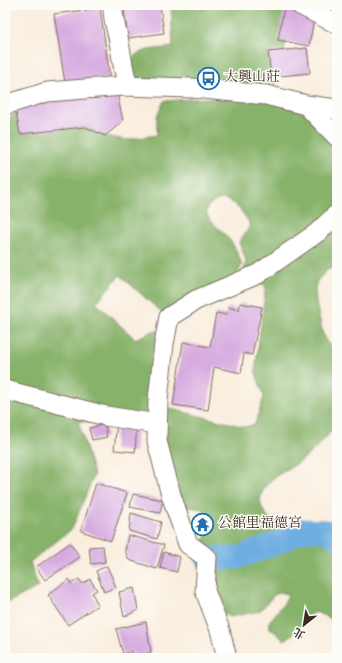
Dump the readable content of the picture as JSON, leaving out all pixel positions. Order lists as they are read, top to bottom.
{
  "places": {
    "bus stop": ["大興山莊"],
    "temple": ["公館里福德宮"]
  },
  "north": "bottom left"
}
